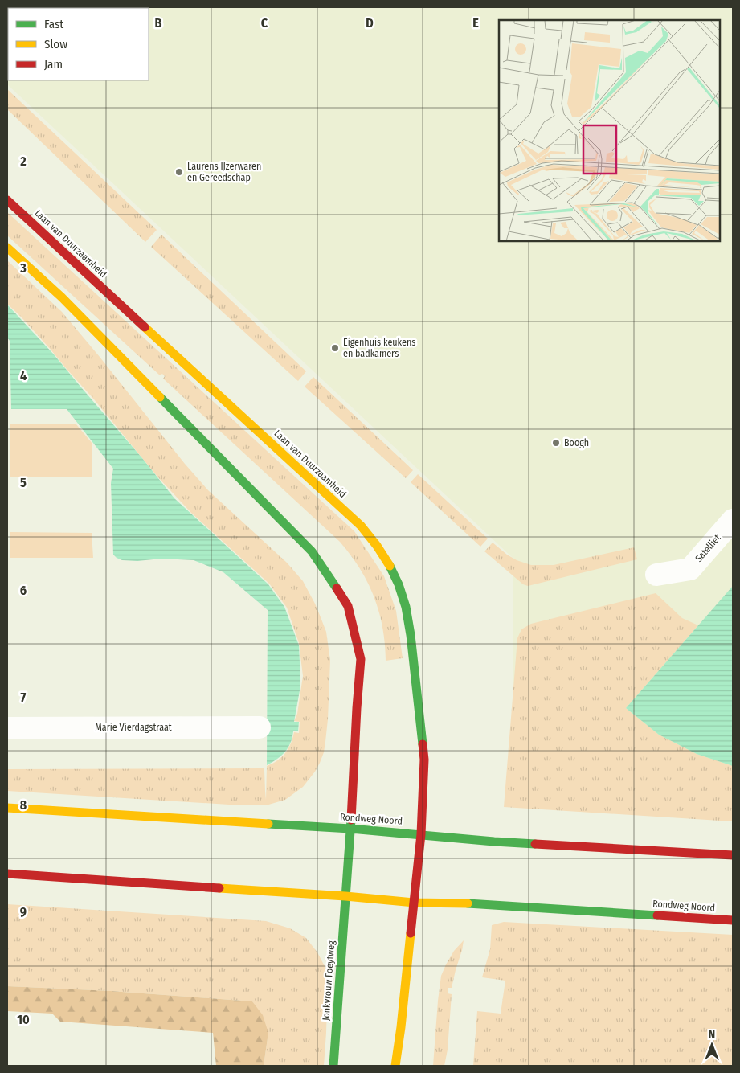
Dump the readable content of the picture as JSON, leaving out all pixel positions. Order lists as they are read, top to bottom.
{
  "streets": {
    "street": [
      "Laan van Duurzaamheid",
      "Satelliet",
      "Marie Vierdagstraat",
      "Rondweg Noord",
      "Jonkvrouw Foeytweg"
    ]
  },
  "crossings": [
    ["Laan van Duurzaamheid", "Rondweg Noord"],
    ["Rondweg Noord", "Jonkvrouw Foeytweg"]
  ],
  "places": ["Laurens IJzerwaren en Gereedschap", "Eigenhuis keukens en badkamers", "Boogh"],
  "legend": ["Fast", "Slow", "Jam"],
  "north": "top",
  "grid": {
    "columns": [
      "B",
      "C",
      "D",
      "E"
    ],
    "rows": [
      "2",
      "3",
      "4",
      "5",
      "6",
      "7",
      "8",
      "9",
      "10"
    ]
  }
}
